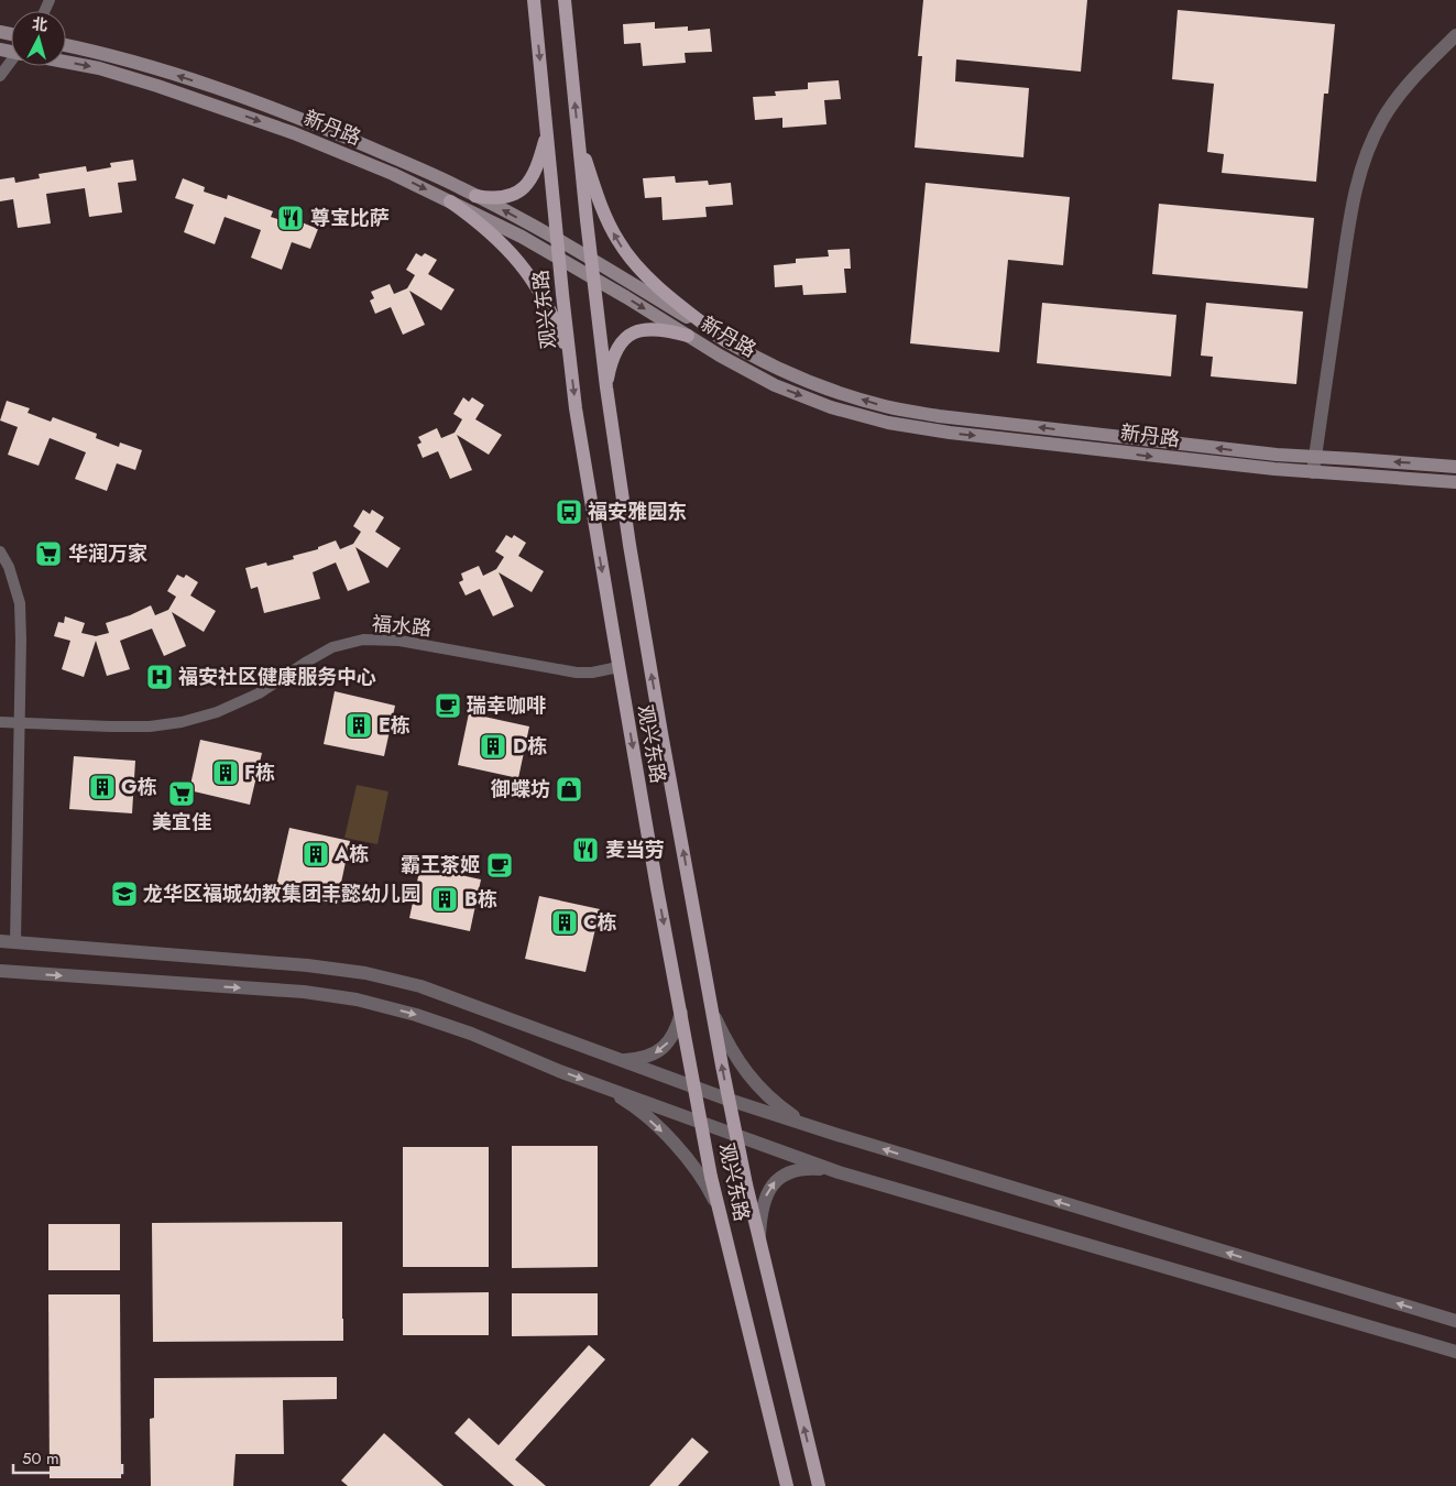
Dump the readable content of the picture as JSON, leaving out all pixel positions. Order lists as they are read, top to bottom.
{
  "streets": {
    "main road": ["新丹路", "观兴东路"],
    "street": ["福水路"]
  },
  "crossings": [
    ["新丹路", "观兴东路"],
    ["观兴东路", "福水路"]
  ],
  "places": {
    "restaurant": ["尊宝比萨", "麦当劳"],
    "bus stop": ["福安雅园东"],
    "supermarket": ["华润万家", "美宜佳"],
    "hospital": ["福安社区健康服务中心"],
    "cafe": ["瑞幸咖啡", "霸王茶姬"],
    "building": [
      "E栋",
      "D栋",
      "F栋",
      "G栋",
      "A栋",
      "B栋",
      "C栋"
    ],
    "shop": ["御蝶坊"],
    "school or university": ["龙华区福城幼教集团丰懿幼儿园"]
  },
  "scale_bar": "50 m",
  "north": "top"
}
